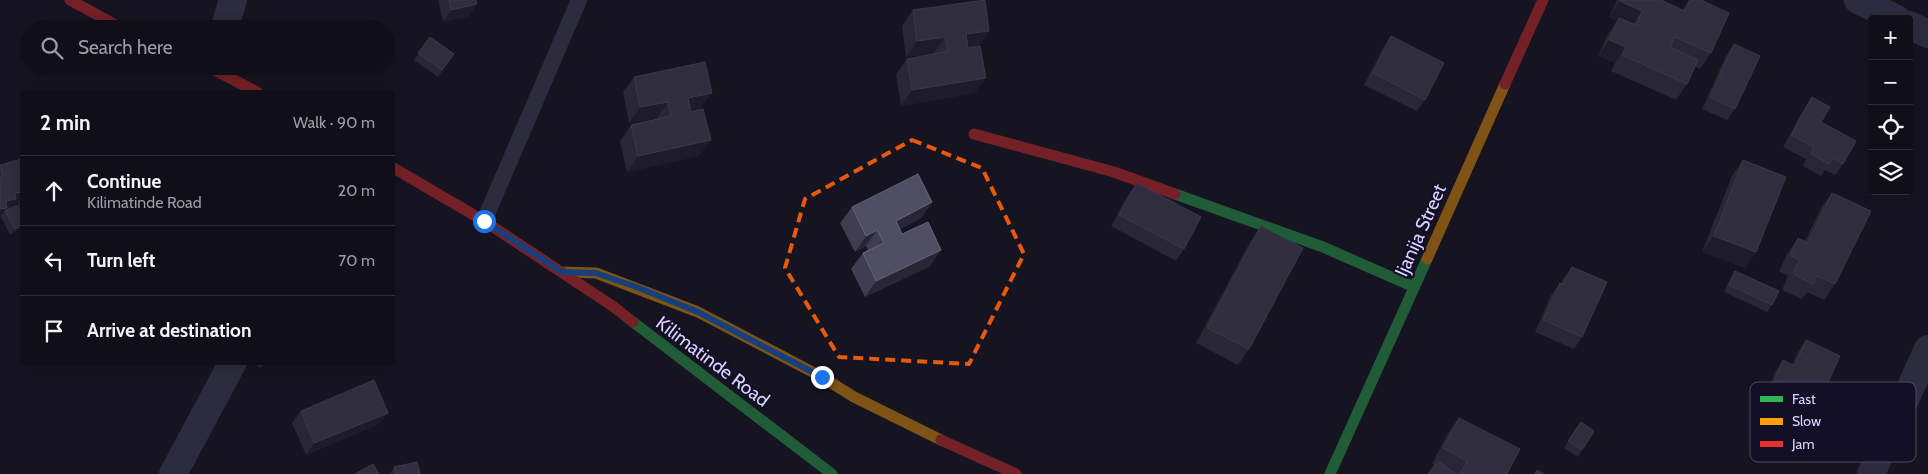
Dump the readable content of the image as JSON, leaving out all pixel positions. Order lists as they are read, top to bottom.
{
  "streets": {
    "street": ["Ijanija Street", "Kilimatinde Road"]
  },
  "legend": ["Fast", "Slow", "Jam"],
  "page": {
    "map_buttons": ["+", "−"],
    "search": "Search here",
    "heading": ["2 min", "Walk · 90 m"],
    "list": [
      ["Continue", "Kilimatinde Road", "20 m"],
      ["Turn left", "70 m"],
      "Arrive at destination"
    ]
  }
}
